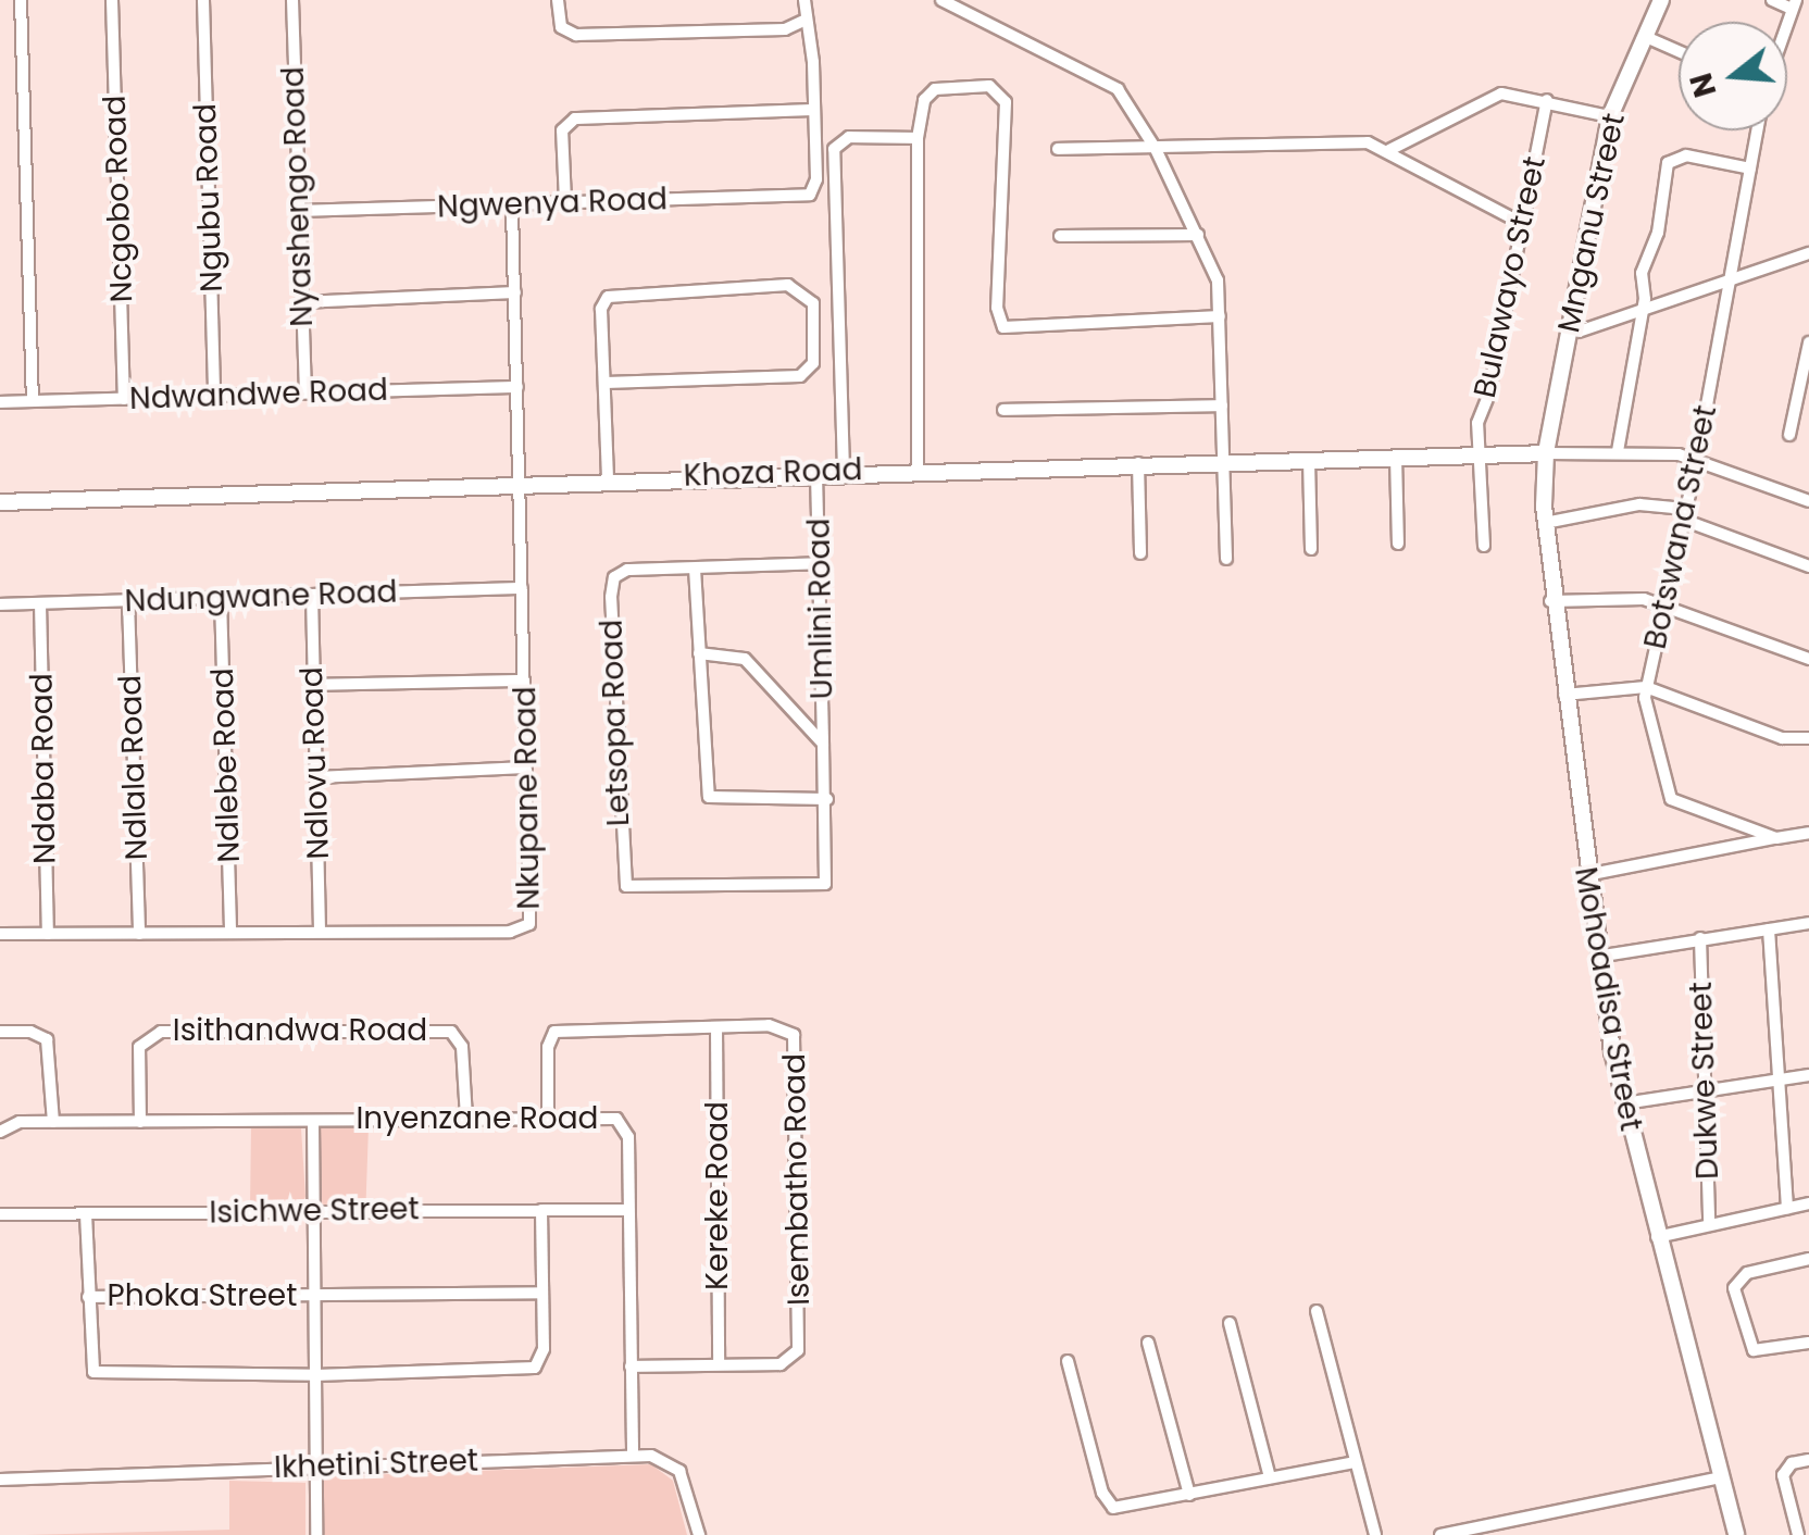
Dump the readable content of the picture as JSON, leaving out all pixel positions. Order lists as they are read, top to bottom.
{
  "streets": {
    "street": [
      "Nyashengo Road",
      "Ngubu Road",
      "Ncgobo Road",
      "Ngwenya Road",
      "Mnganu Street",
      "Bulawayo Street",
      "Ndwandwe Road",
      "Khoza Road",
      "Botswana Street",
      "Ndungwane Road",
      "Umlini Road",
      "Letsopa Road",
      "Ndlovu Road",
      "Ndlebe Road",
      "Ndlala Road",
      "Ndaba Road",
      "Nkupane Road",
      "Mohoadisa Street",
      "Isithandwa Road",
      "Dukwe Street",
      "Inyenzane Road",
      "Isembatho Road",
      "Kereke Road",
      "Isichwe Street",
      "Phoka Street",
      "Ikhetini Street"
    ]
  },
  "crossings": [
    ["Nyashengo Road", "Ngwenya Road"],
    ["Nyashengo Road", "Ndwandwe Road"],
    ["Ngubu Road", "Ndwandwe Road"],
    ["Ncgobo Road", "Ndwandwe Road"],
    ["Ngwenya Road", "Nkupane Road"],
    ["Mnganu Street", "Khoza Road"],
    ["Mnganu Street", "Mohoadisa Street"],
    ["Bulawayo Street", "Khoza Road"],
    ["Ndwandwe Road", "Nkupane Road"],
    ["Khoza Road", "Umlini Road"],
    ["Khoza Road", "Nkupane Road"],
    ["Khoza Road", "Mohoadisa Street"],
    ["Ndungwane Road", "Ndlovu Road"],
    ["Ndungwane Road", "Ndlebe Road"],
    ["Ndungwane Road", "Ndlala Road"],
    ["Ndungwane Road", "Ndaba Road"],
    ["Ndungwane Road", "Nkupane Road"],
    ["Umlini Road", "Letsopa Road"],
    ["Ndlovu Road", "Nkupane Road"],
    ["Ndlebe Road", "Nkupane Road"],
    ["Ndlala Road", "Nkupane Road"],
    ["Ndaba Road", "Nkupane Road"],
    ["Isithandwa Road", "Inyenzane Road"],
    ["Inyenzane Road", "Isembatho Road"],
    ["Inyenzane Road", "Isichwe Street"],
    ["Inyenzane Road", "Ikhetini Street"],
    ["Isembatho Road", "Kereke Road"]
  ],
  "north": "left"
}
